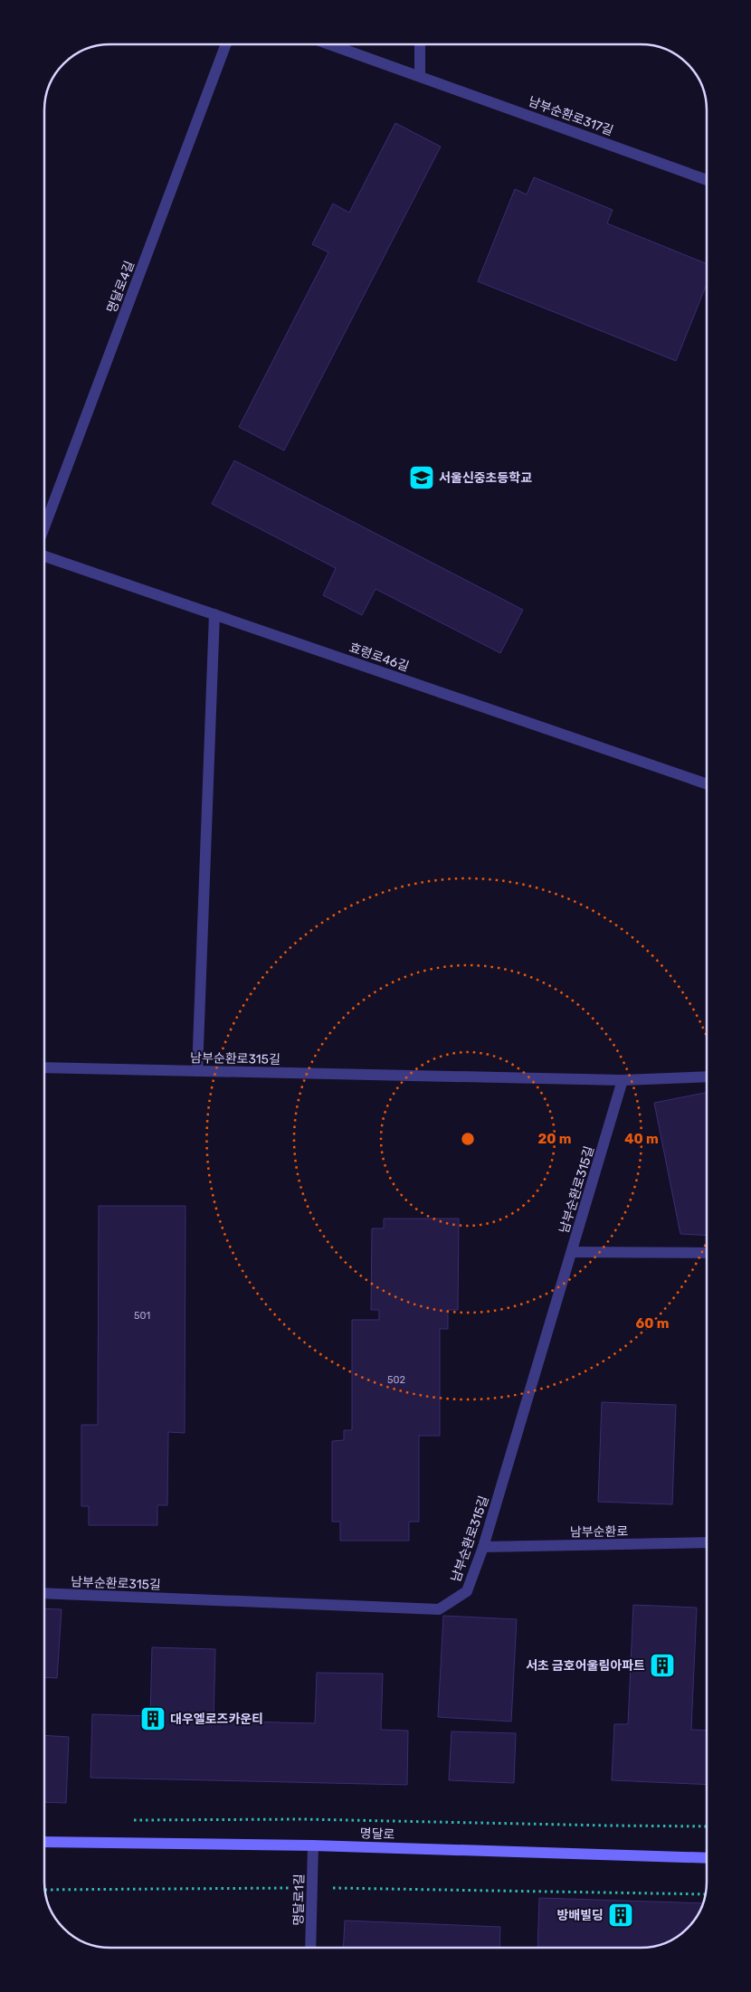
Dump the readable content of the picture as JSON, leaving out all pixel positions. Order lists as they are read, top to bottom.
{
  "streets": {
    "main road": ["명달로"],
    "street": [
      "남부순환로317길",
      "명달로4길",
      "효령로46길",
      "남부순환로315길",
      "남부순환로",
      "명달로1길"
    ]
  },
  "crossings": [
    ["남부순환로315길", "남부순환로"],
    ["명달로", "명달로1길"]
  ],
  "places": {
    "school or university": ["서울신중초등학교"],
    "building": ["서초 금호어울림아파트", "대우엘로즈카운티", "방배빌딩"]
  },
  "house_numbers": ["501", "502"],
  "rings": ["20 m", "40 m", "60 m"]
}
